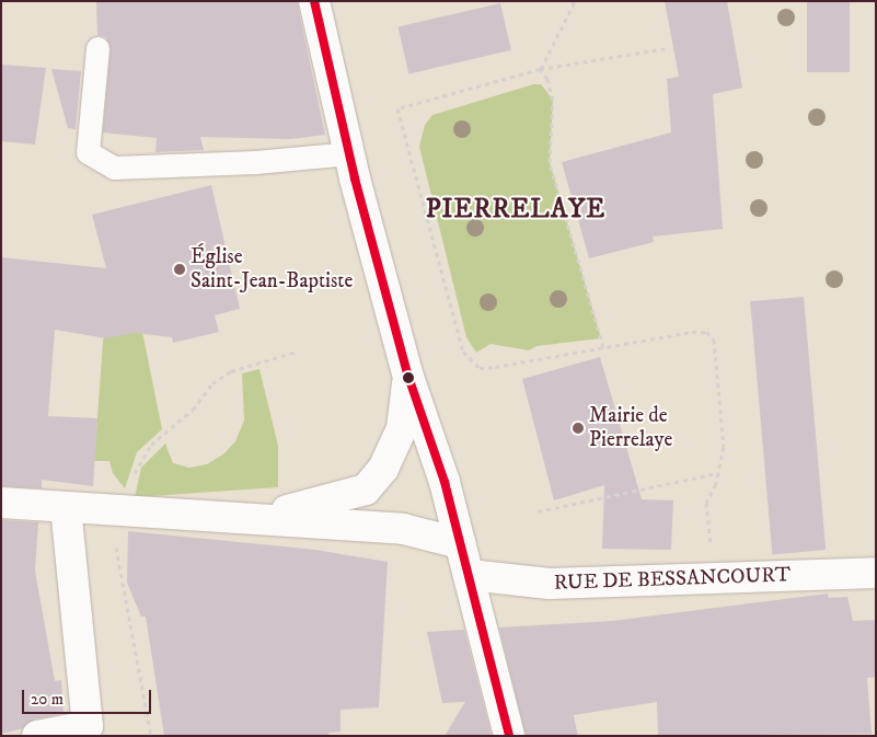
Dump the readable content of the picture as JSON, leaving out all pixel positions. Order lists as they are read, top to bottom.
{
  "streets": {
    "street": ["RUE DE BESSANCOURT"]
  },
  "districts": ["PIERRELAYE"],
  "places": ["Église Saint-Jean-Baptiste", "Mairie de Pierrelaye"],
  "scale_bar": "20 m"
}
